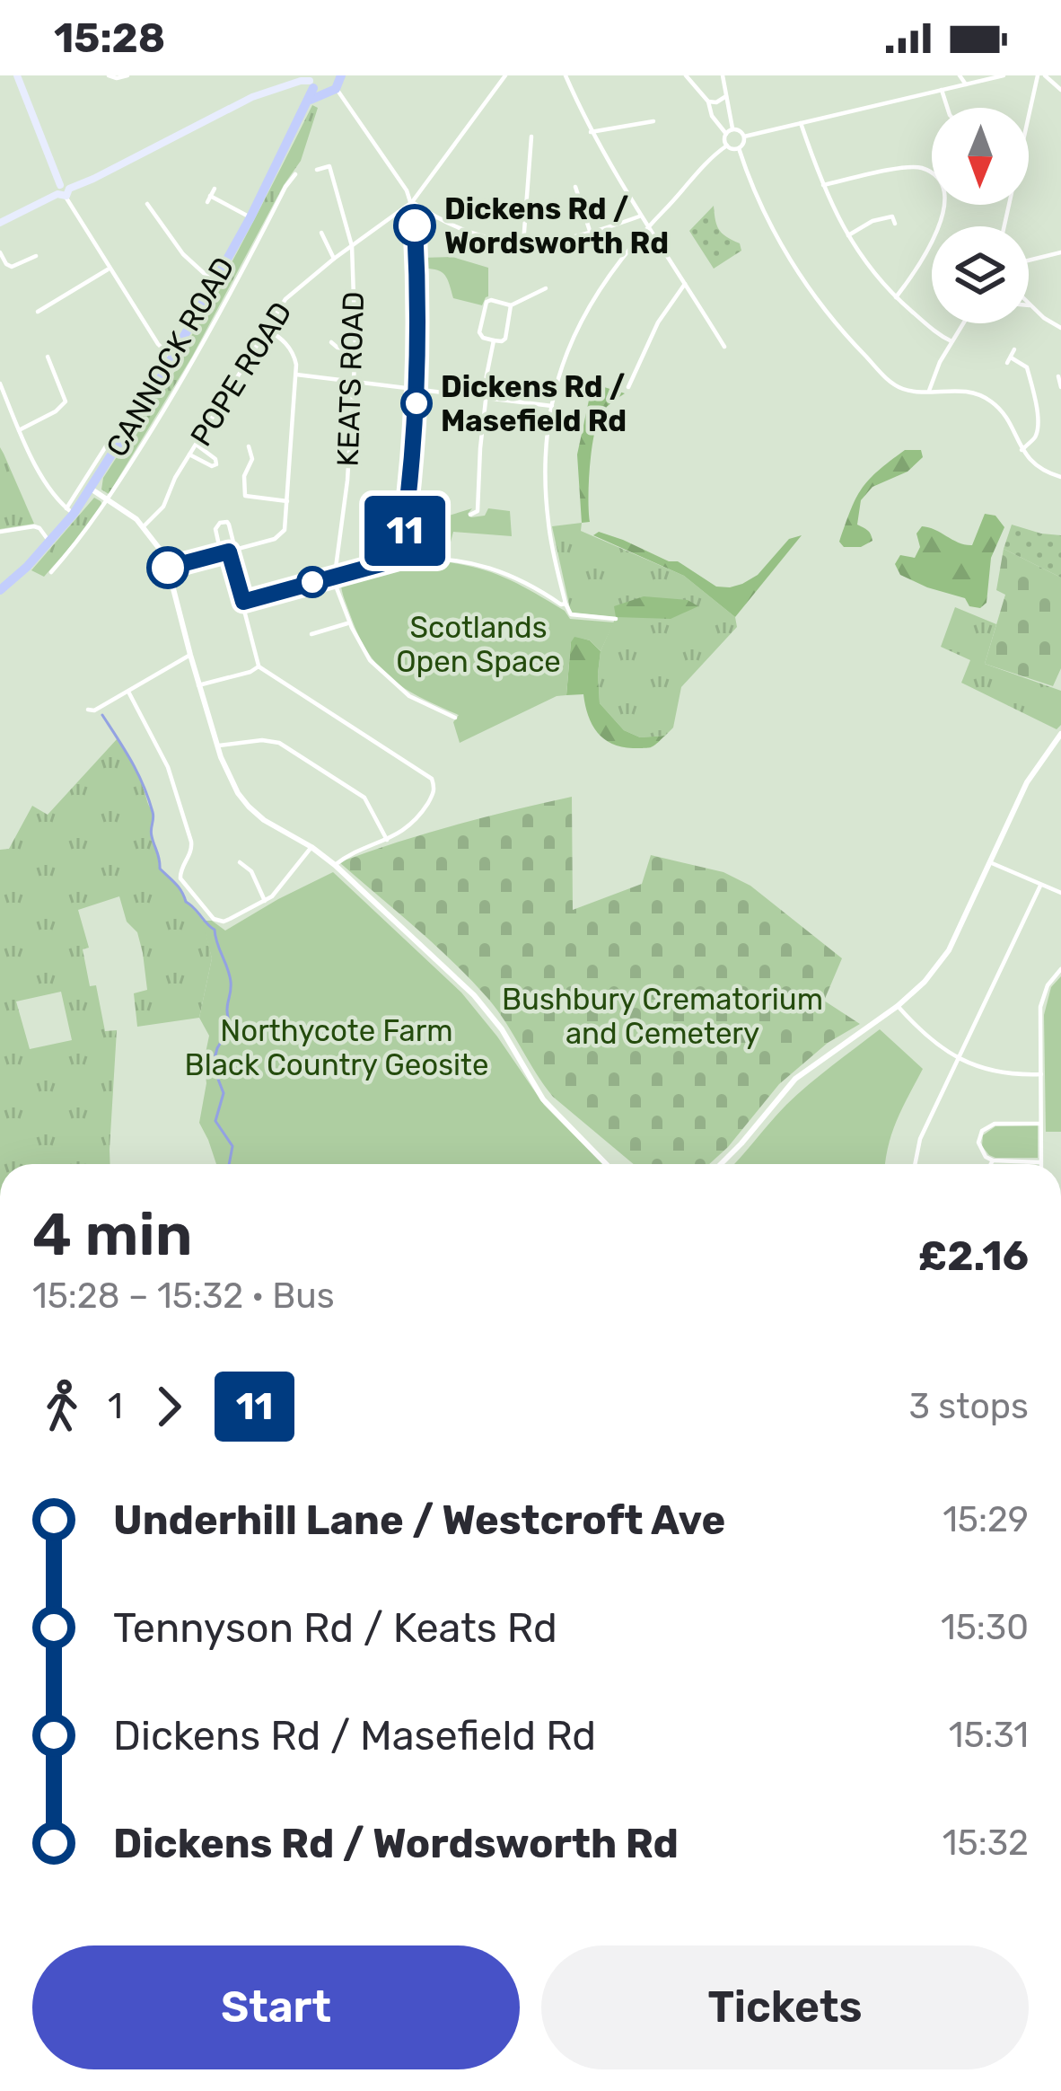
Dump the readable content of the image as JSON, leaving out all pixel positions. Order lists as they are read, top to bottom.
{
  "streets": {
    "highway": ["CANNOCK ROAD"],
    "street": ["POPE ROAD", "KEATS ROAD"]
  },
  "crossings": [
    ["POPE ROAD", "KEATS ROAD"]
  ],
  "parks": ["Scotlands Open Space", "Bushbury Crematorium and Cemetery", "Northycote Farm Black Country Geosite"],
  "places": ["Dickens Rd / Wordsworth Rd", "Dickens Rd / Masefield Rd"],
  "lines": ["bus line 11"],
  "north": "bottom",
  "page": {
    "status": "15:28",
    "on_map": "11",
    "heading": ["4 min", "15:28 – 15:32 · Bus", "£2.16"],
    "legs": ["1", "11", "3 stops"],
    "list": [
      {
        "name": "Underhill Lane / Westcroft Ave",
        "value": "15:29"
      },
      {
        "name": "Tennyson Rd / Keats Rd",
        "value": "15:30"
      },
      {
        "name": "Dickens Rd / Masefield Rd",
        "value": "15:31"
      },
      {
        "name": "Dickens Rd / Wordsworth Rd",
        "value": "15:32"
      }
    ],
    "buttons": ["Start", "Tickets"]
  }
}
